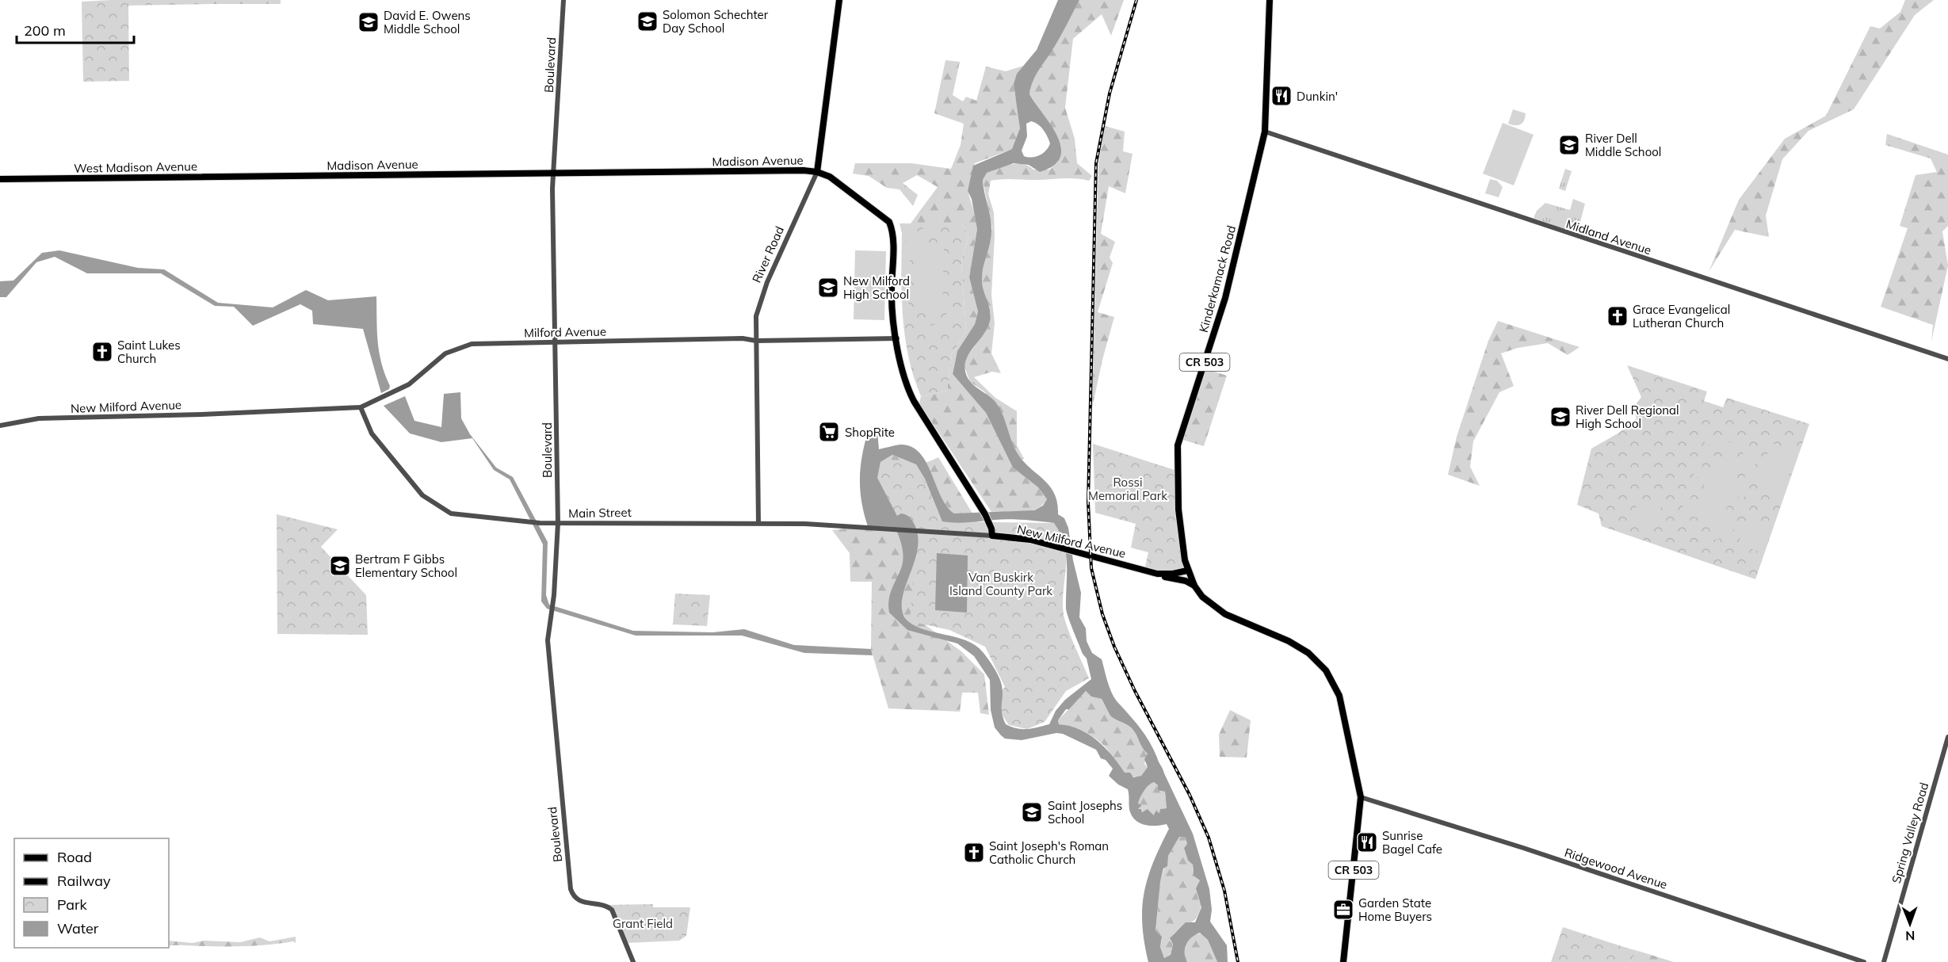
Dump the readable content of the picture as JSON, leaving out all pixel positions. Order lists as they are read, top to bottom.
{
  "streets": {
    "main road": [
      "Madison Avenue",
      "West Madison Avenue",
      "River Road",
      "Kinderkamack Road",
      "CR 503",
      "New Milford Avenue"
    ],
    "street": [
      "Boulevard",
      "Midland Avenue",
      "Milford Avenue",
      "Main Street",
      "Spring Valley Road",
      "Ridgewood Avenue"
    ]
  },
  "crossings": [
    ["Boulevard", "Madison Avenue"],
    ["Boulevard", "Milford Avenue"],
    ["Boulevard", "Main Street"],
    ["Madison Avenue", "West Madison Avenue"],
    ["Madison Avenue", "River Road"],
    ["Madison Avenue", "Milford Avenue"],
    ["Madison Avenue", "New Milford Avenue"],
    ["Midland Avenue", "Kinderkamack Road"],
    ["River Road", "Milford Avenue"],
    ["River Road", "Main Street"],
    ["Kinderkamack Road", "New Milford Avenue"],
    ["Kinderkamack Road", "Ridgewood Avenue"],
    ["Milford Avenue", "New Milford Avenue"],
    ["Milford Avenue", "Main Street"],
    ["New Milford Avenue", "Main Street"]
  ],
  "parks": ["Rossi Memorial Park", "Van Buskirk Island County Park", "Grant Field"],
  "places": {
    "school or university": [
      "Solomon Schechter Day School",
      "David E. Owens Middle School",
      "River Dell Middle School",
      "New Milford High School",
      "River Dell Regional High School",
      "Bertram F Gibbs Elementary School",
      "Saint Josephs School"
    ],
    "restaurant": ["Dunkin'", "Sunrise Bagel Cafe"],
    "church": ["Grace Evangelical Lutheran Church", "Saint Lukes Church", "Saint Joseph's Roman Catholic Church"],
    "supermarket": ["ShopRite"],
    "office": ["Garden State Home Buyers"]
  },
  "legend": [
    "Road",
    "Railway",
    "Park",
    "Water"
  ],
  "scale_bar": "200 m",
  "north": "bottom"
}
